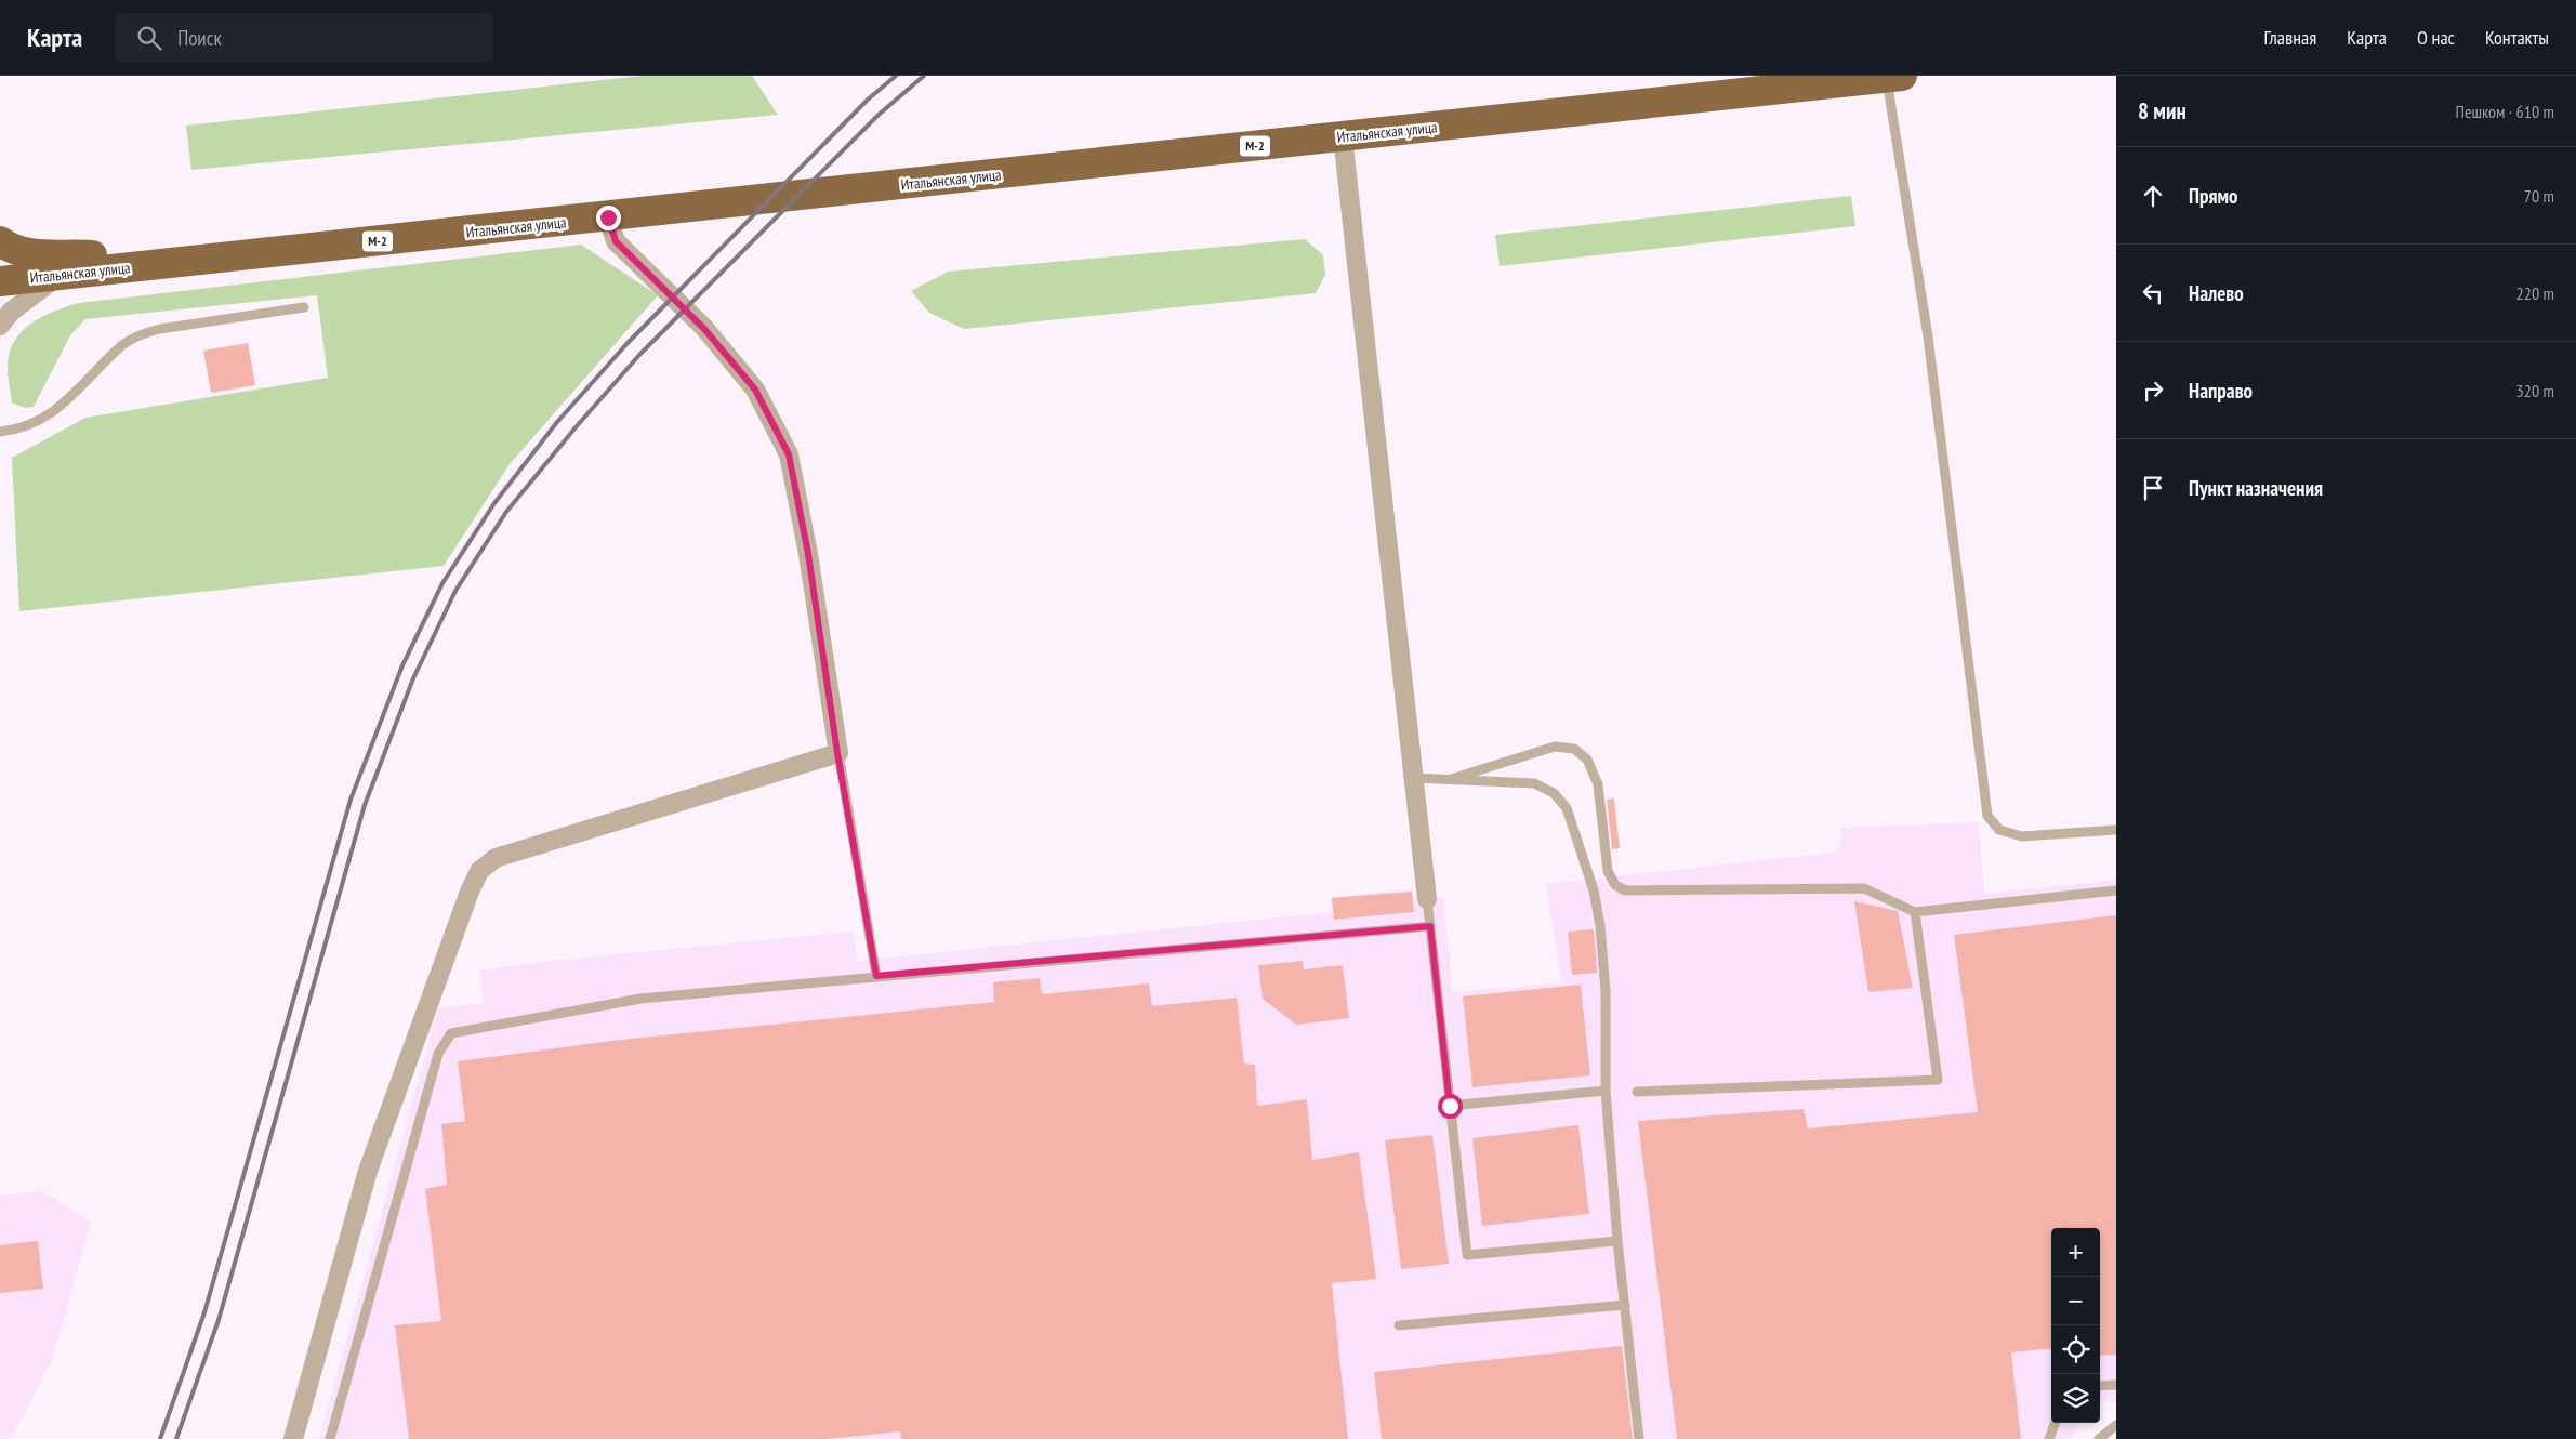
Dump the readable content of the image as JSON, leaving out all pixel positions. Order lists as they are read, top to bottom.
{
  "streets": {
    "highway": ["Итальянская улица", "М-2"]
  },
  "page": {
    "header": "Карта",
    "search": "Поиск",
    "nav": [
      "Главная",
      "Карта",
      "О нас",
      "Контакты"
    ],
    "heading": ["8 мин", "Пешком · 610 m"],
    "list": [
      ["Прямо", "70 m"],
      ["Налево", "220 m"],
      ["Направо", "320 m"],
      "Пункт назначения"
    ],
    "map_buttons": ["+", "−"]
  }
}
